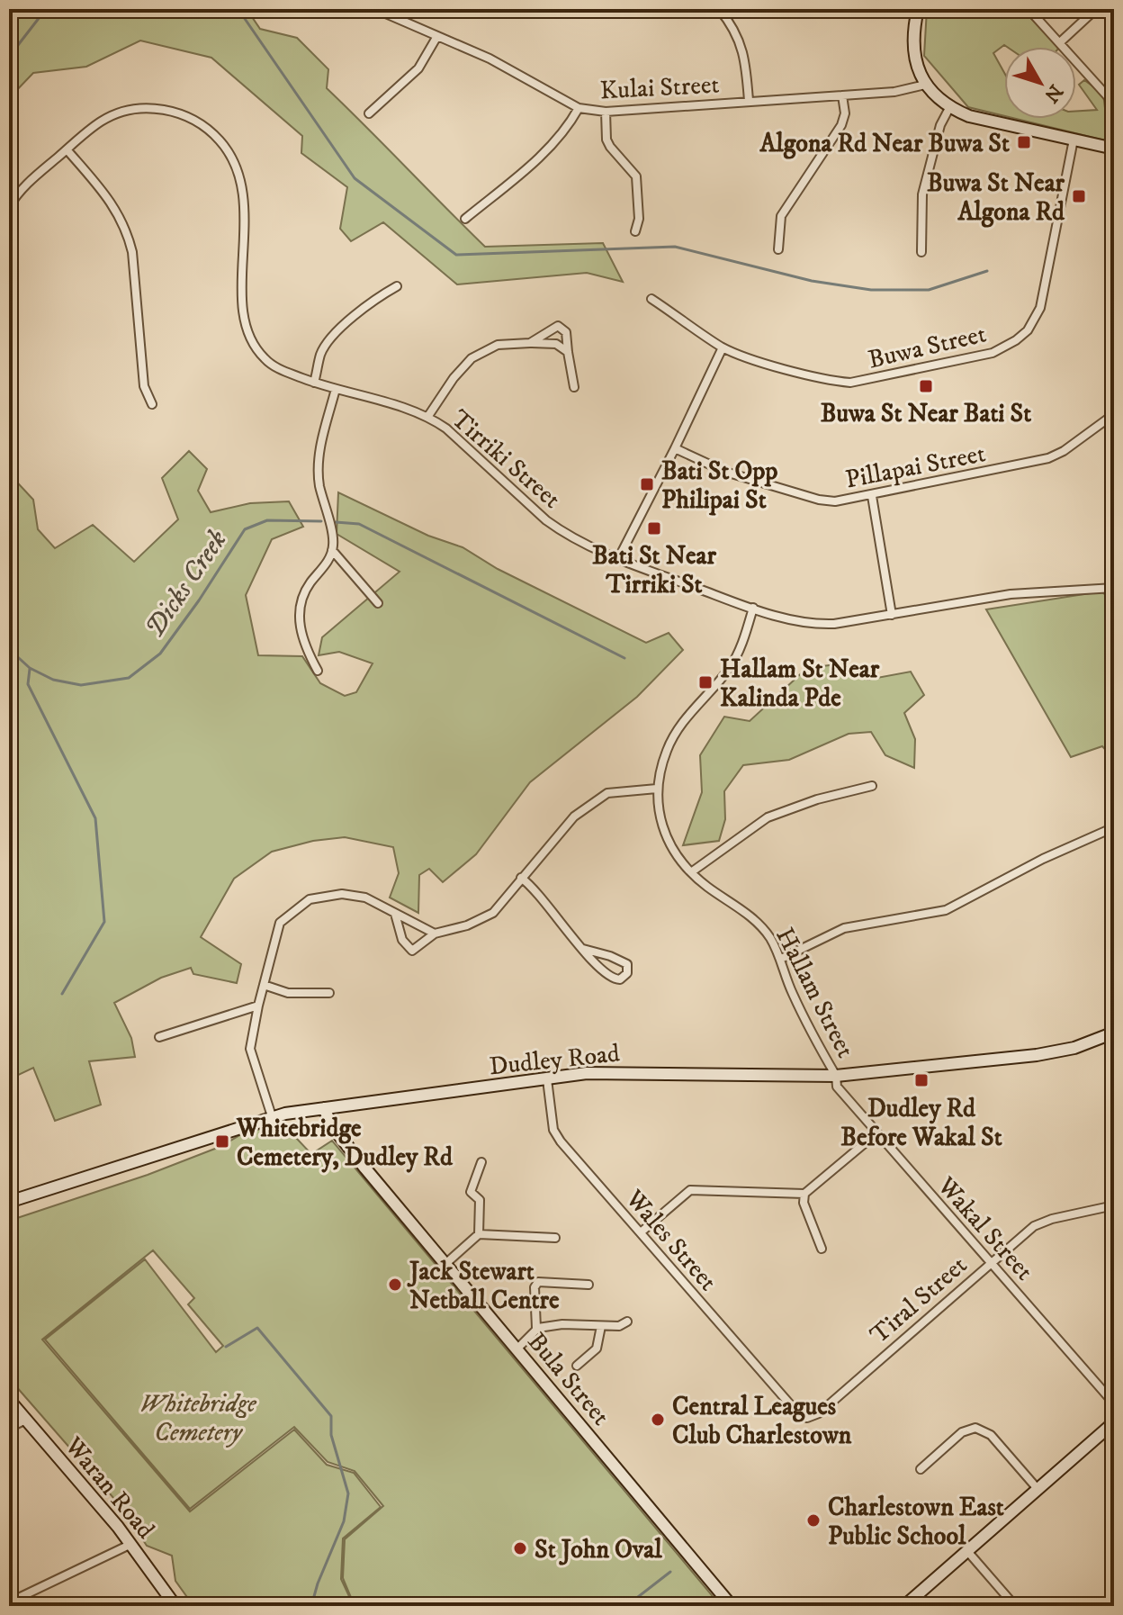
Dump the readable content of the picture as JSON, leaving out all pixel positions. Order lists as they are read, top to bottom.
{
  "streets": {
    "main road": ["Dudley Road", "Bula Street", "Waran Road"],
    "street": [
      "Kulai Street",
      "Buwa Street",
      "Tirriki Street",
      "Pillapai Street",
      "Hallam Street",
      "Wakal Street",
      "Wales Street",
      "Tiral Street"
    ]
  },
  "crossings": [
    ["Tirriki Street", "Hallam Street"],
    ["Hallam Street", "Dudley Road"],
    ["Hallam Street", "Wakal Street"],
    ["Dudley Road", "Wakal Street"],
    ["Dudley Road", "Wales Street"],
    ["Dudley Road", "Bula Street"],
    ["Wakal Street", "Tiral Street"],
    ["Wales Street", "Tiral Street"]
  ],
  "water": ["Dicks Creek"],
  "parks": ["Whitebridge Cemetery"],
  "places": {
    "transit": [
      "Algona Rd Near Buwa St",
      "Buwa St Near Algona Rd",
      "Buwa St Near Bati St",
      "Bati St Opp Philipai St",
      "Bati St Near Tirriki St",
      "Hallam St Near Kalinda Pde",
      "Dudley Rd Before Wakal St",
      "Whitebridge Cemetery, Dudley Rd"
    ],
    "other": [
      "Jack Stewart Netball Centre",
      "Central Leagues Club Charlestown",
      "Charlestown East Public School",
      "St John Oval"
    ]
  },
  "north": "bottom right"
}
